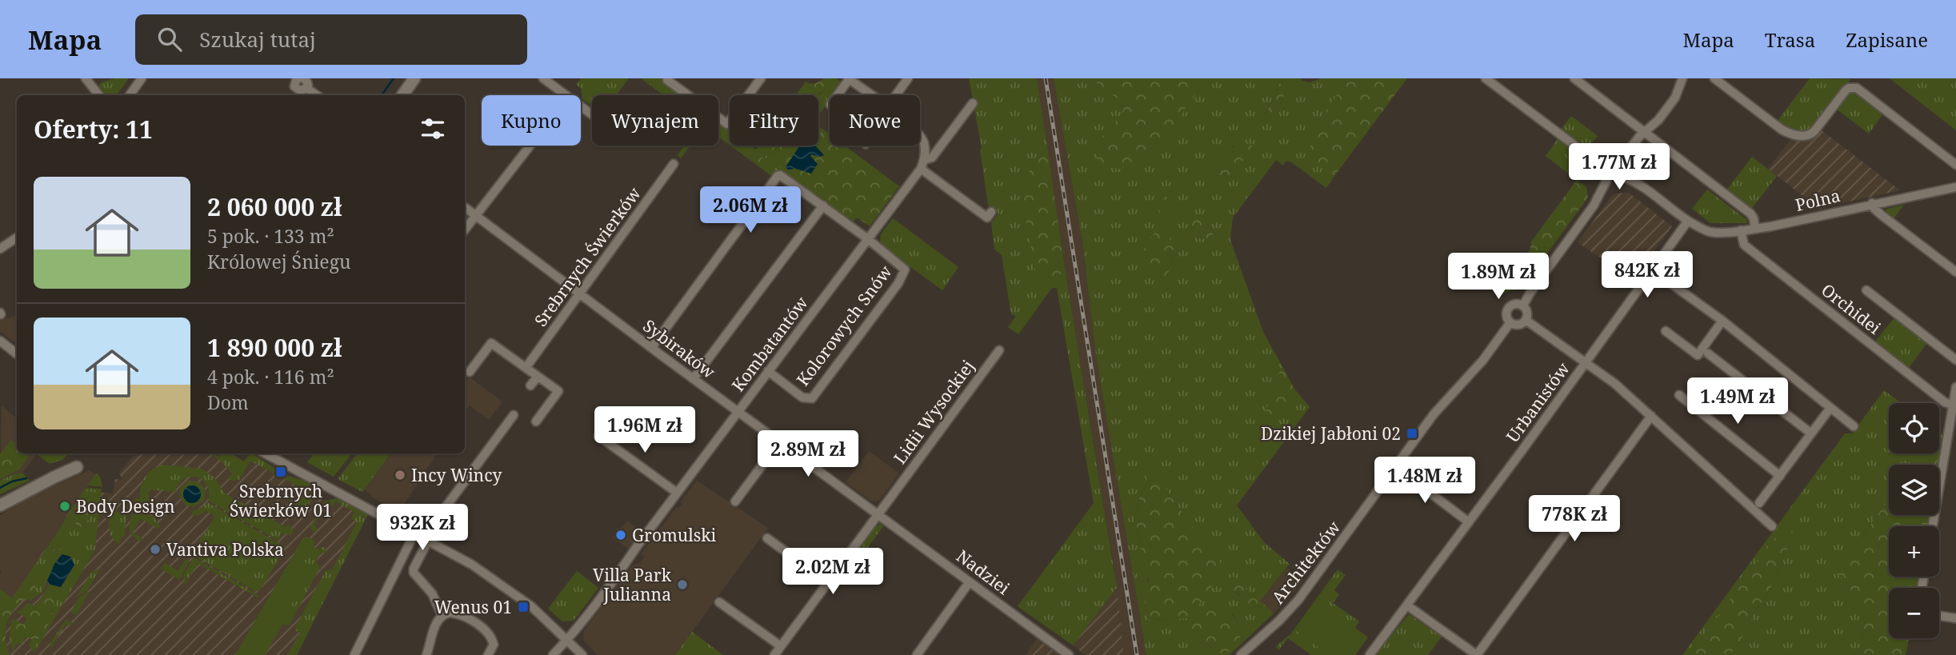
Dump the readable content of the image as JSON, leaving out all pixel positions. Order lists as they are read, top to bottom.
{
  "streets": {
    "street": [
      "Polna",
      "Srebrnych Świerków",
      "Orchidei",
      "Kolorowych Snów",
      "Kombatantów",
      "Sybiraków",
      "Urbanistów",
      "Lidii Wysockiej",
      "Architektów",
      "Nadziei"
    ]
  },
  "crossings": [
    ["Polna", "Orchidei"],
    ["Polna", "Urbanistów"],
    ["Srebrnych Świerków", "Sybiraków"],
    ["Kolorowych Snów", "Kombatantów"],
    ["Kombatantów", "Sybiraków"],
    ["Sybiraków", "Lidii Wysockiej"],
    ["Sybiraków", "Nadziei"],
    ["Lidii Wysockiej", "Nadziei"]
  ],
  "places": {
    "transit": ["Dzikiej Jabłoni 02", "Srebrnych Świerków 01", "Wenus 01"],
    "other": [
      "Incy Wincy",
      "Body Design",
      "Gromulski",
      "Vantiva Polska",
      "Villa Park Julianna"
    ]
  },
  "page": {
    "header": "Mapa",
    "search": "Szukaj tutaj",
    "nav": ["Mapa", "Trasa", "Zapisane"],
    "chip": [
      "Kupno",
      "Wynajem",
      "Filtry",
      "Nowe"
    ],
    "heading": "Oferty: 11",
    "price": [
      "1.77M zł",
      "2.06M zł",
      "842K zł",
      "1.89M zł",
      "1.49M zł",
      "1.96M zł",
      "2.89M zł",
      "1.48M zł",
      "778K zł",
      "932K zł",
      "2.02M zł"
    ],
    "list": [
      {
        "name": "2 060 000 zł",
        "note": "5 pok. · 133 m² · Królowej Śniegu"
      },
      {
        "name": "1 890 000 zł",
        "note": "4 pok. · 116 m² · Dom"
      }
    ],
    "map_buttons": ["+", "−"]
  }
}
